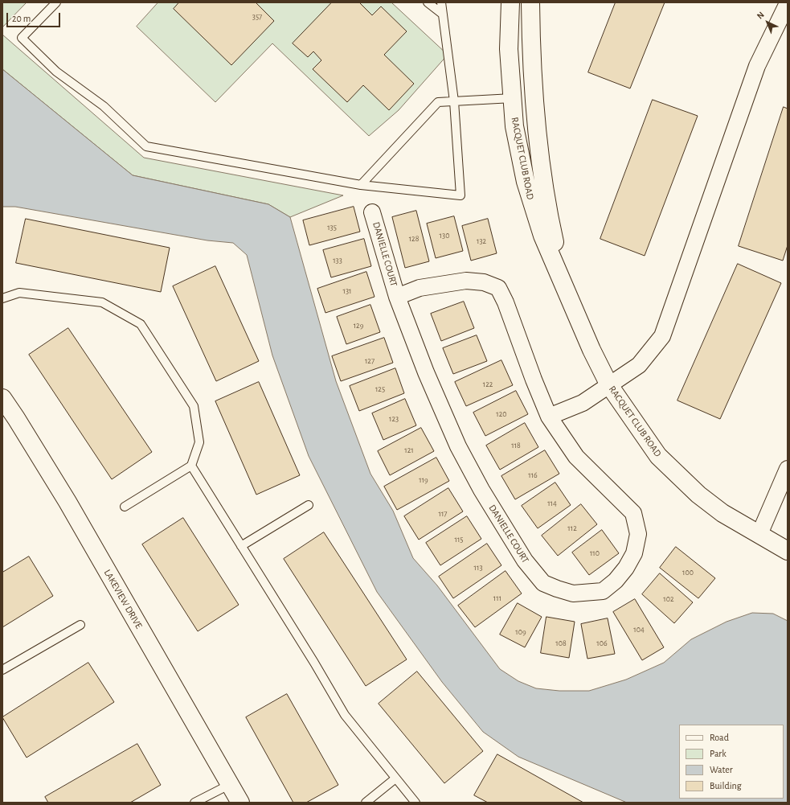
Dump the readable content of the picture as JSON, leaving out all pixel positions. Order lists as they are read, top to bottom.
{
  "streets": {
    "street": ["RACQUET CLUB ROAD", "DANIELLE COURT", "LAKEVIEW DRIVE"]
  },
  "house_numbers": [
    "357",
    "135",
    "130",
    "128",
    "132",
    "133",
    "131",
    "129",
    "127",
    "122",
    "125",
    "120",
    "123",
    "118",
    "121",
    "116",
    "119",
    "114",
    "117",
    "112",
    "115",
    "110",
    "113",
    "100",
    "111",
    "102",
    "104",
    "109",
    "108",
    "106"
  ],
  "legend": [
    "Road",
    "Park",
    "Water",
    "Building"
  ],
  "scale_bar": "20 m",
  "north": "top left"
}
